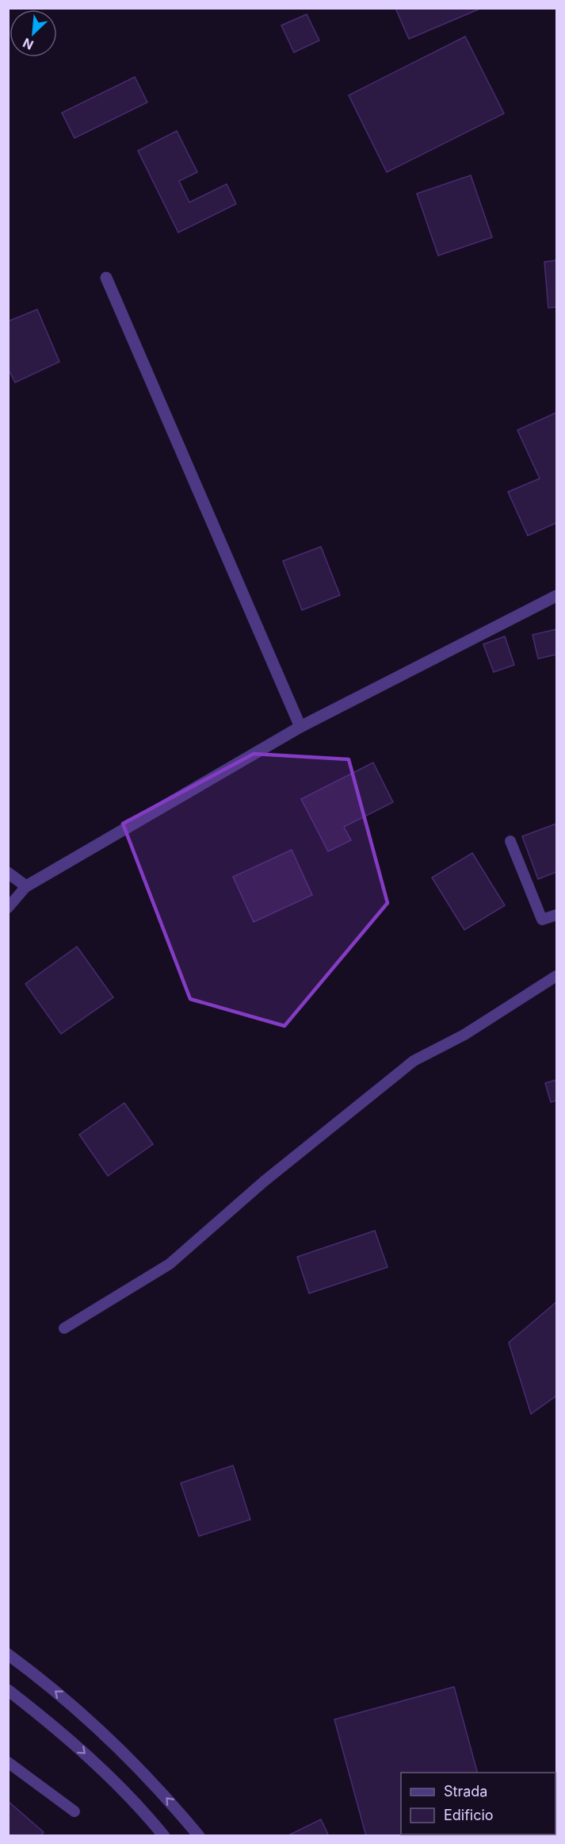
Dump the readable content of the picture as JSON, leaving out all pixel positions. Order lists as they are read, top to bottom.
{
  "legend": ["Strada", "Edificio"],
  "north": "bottom left"
}
